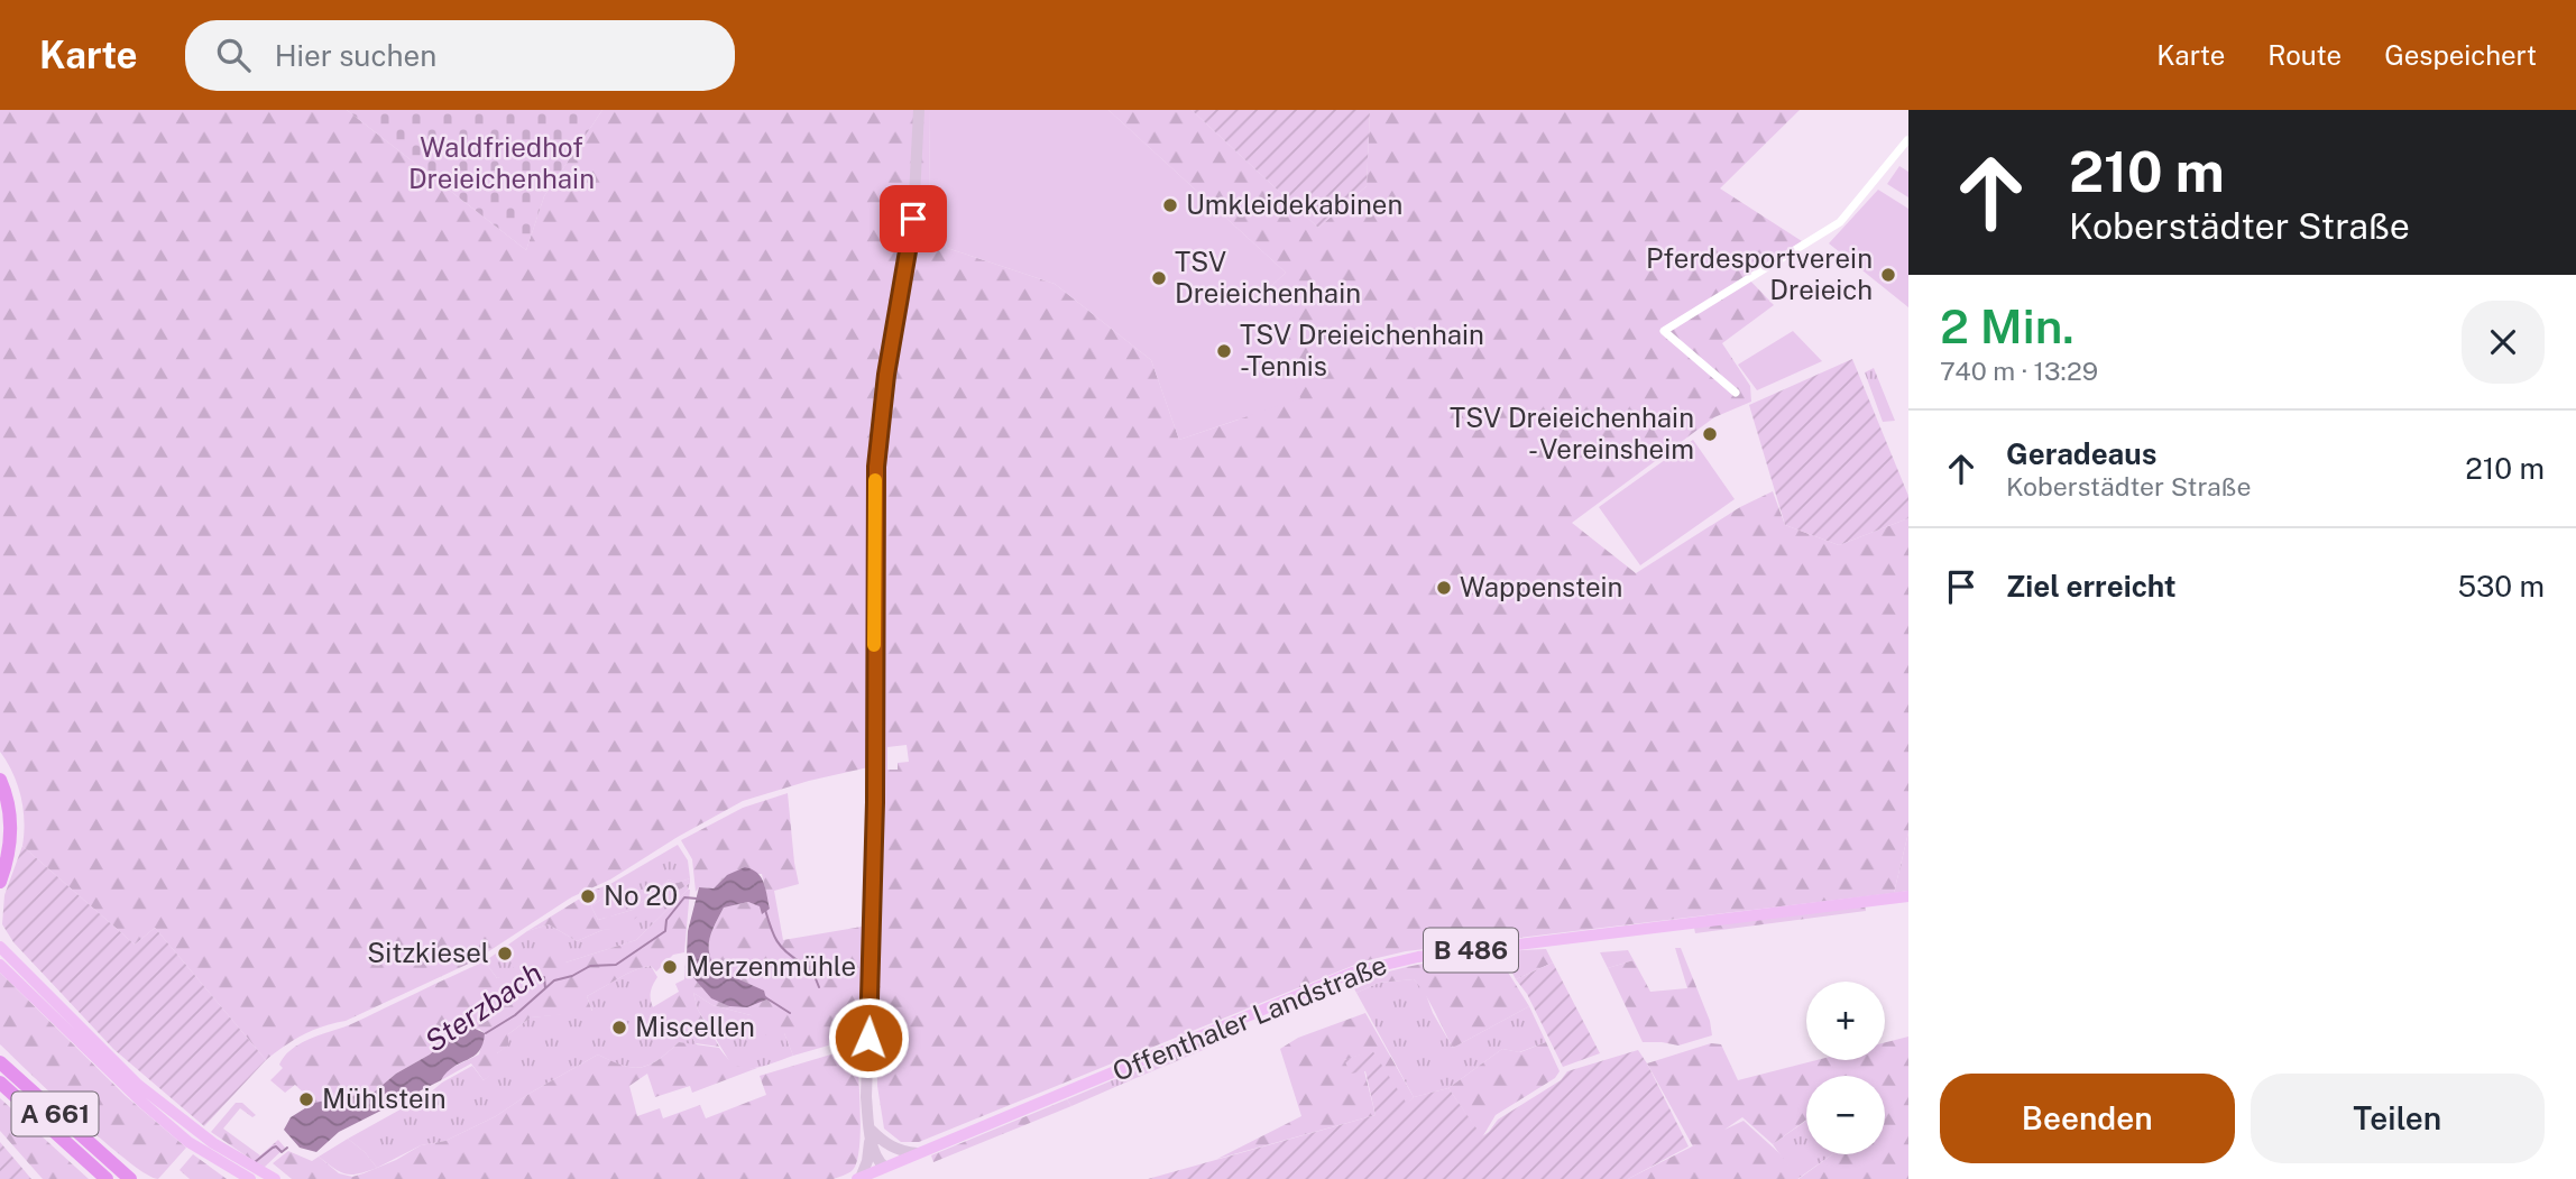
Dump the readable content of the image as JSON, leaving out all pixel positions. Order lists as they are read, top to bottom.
{
  "streets": {
    "highway": ["A 661"],
    "main road": ["B 486", "Offenthaler Landstraße"]
  },
  "water": ["Sterzbach"],
  "parks": ["Waldfriedhof Dreieichenhain"],
  "places": [
    "Umkleidekabinen",
    "Pferdesportverein Dreieich",
    "TSV Dreieichenhain",
    "TSV Dreieichenhain -Tennis",
    "TSV Dreieichenhain - Vereinsheim",
    "Wappenstein",
    "No 20",
    "Sitzkiesel",
    "Merzenmühle",
    "Miscellen",
    "Mühlstein"
  ],
  "page": {
    "header": "Karte",
    "search": "Hier suchen",
    "nav": ["Karte", "Route", "Gespeichert"],
    "turn": ["210 m", "Koberstädter Straße"],
    "heading": ["2 Min.", "740 m · 13:29"],
    "list": [
      {
        "name": "Geradeaus",
        "note": "Koberstädter Straße",
        "value": "210 m"
      },
      {
        "name": "Ziel erreicht",
        "value": "530 m"
      }
    ],
    "map_buttons": ["+", "−"],
    "buttons": ["Beenden", "Teilen"]
  }
}
